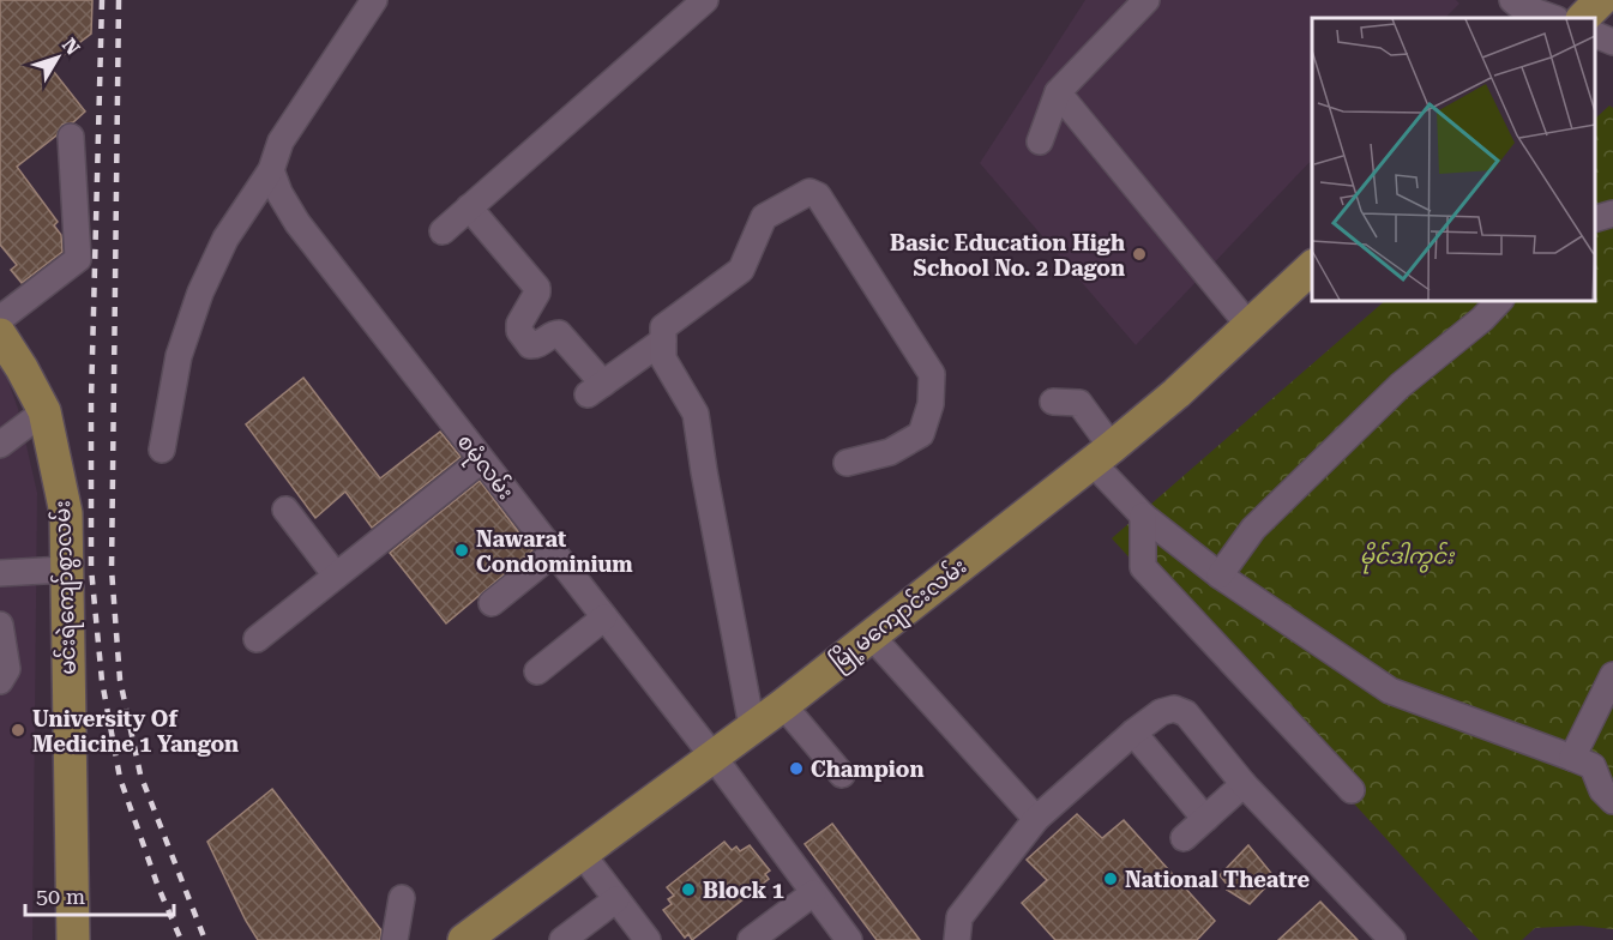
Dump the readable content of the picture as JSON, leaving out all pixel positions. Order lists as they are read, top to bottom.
{
  "streets": {
    "main road": ["မင်းရဲကျော်စွာလမ်း", "မြို့မကျောင်းလမ်း"],
    "street": ["စမုံလမ်း"]
  },
  "crossings": [
    ["စမုံလမ်း", "မြို့မကျောင်းလမ်း"]
  ],
  "parks": ["မိုင်ဒါကွင်း"],
  "places": [
    "Basic Education High School No. 2 Dagon",
    "Nawarat Condominium",
    "University Of Medicine 1 Yangon",
    "Champion",
    "National Theatre",
    "Block 1"
  ],
  "scale_bar": "50 m",
  "north": "top right"
}
